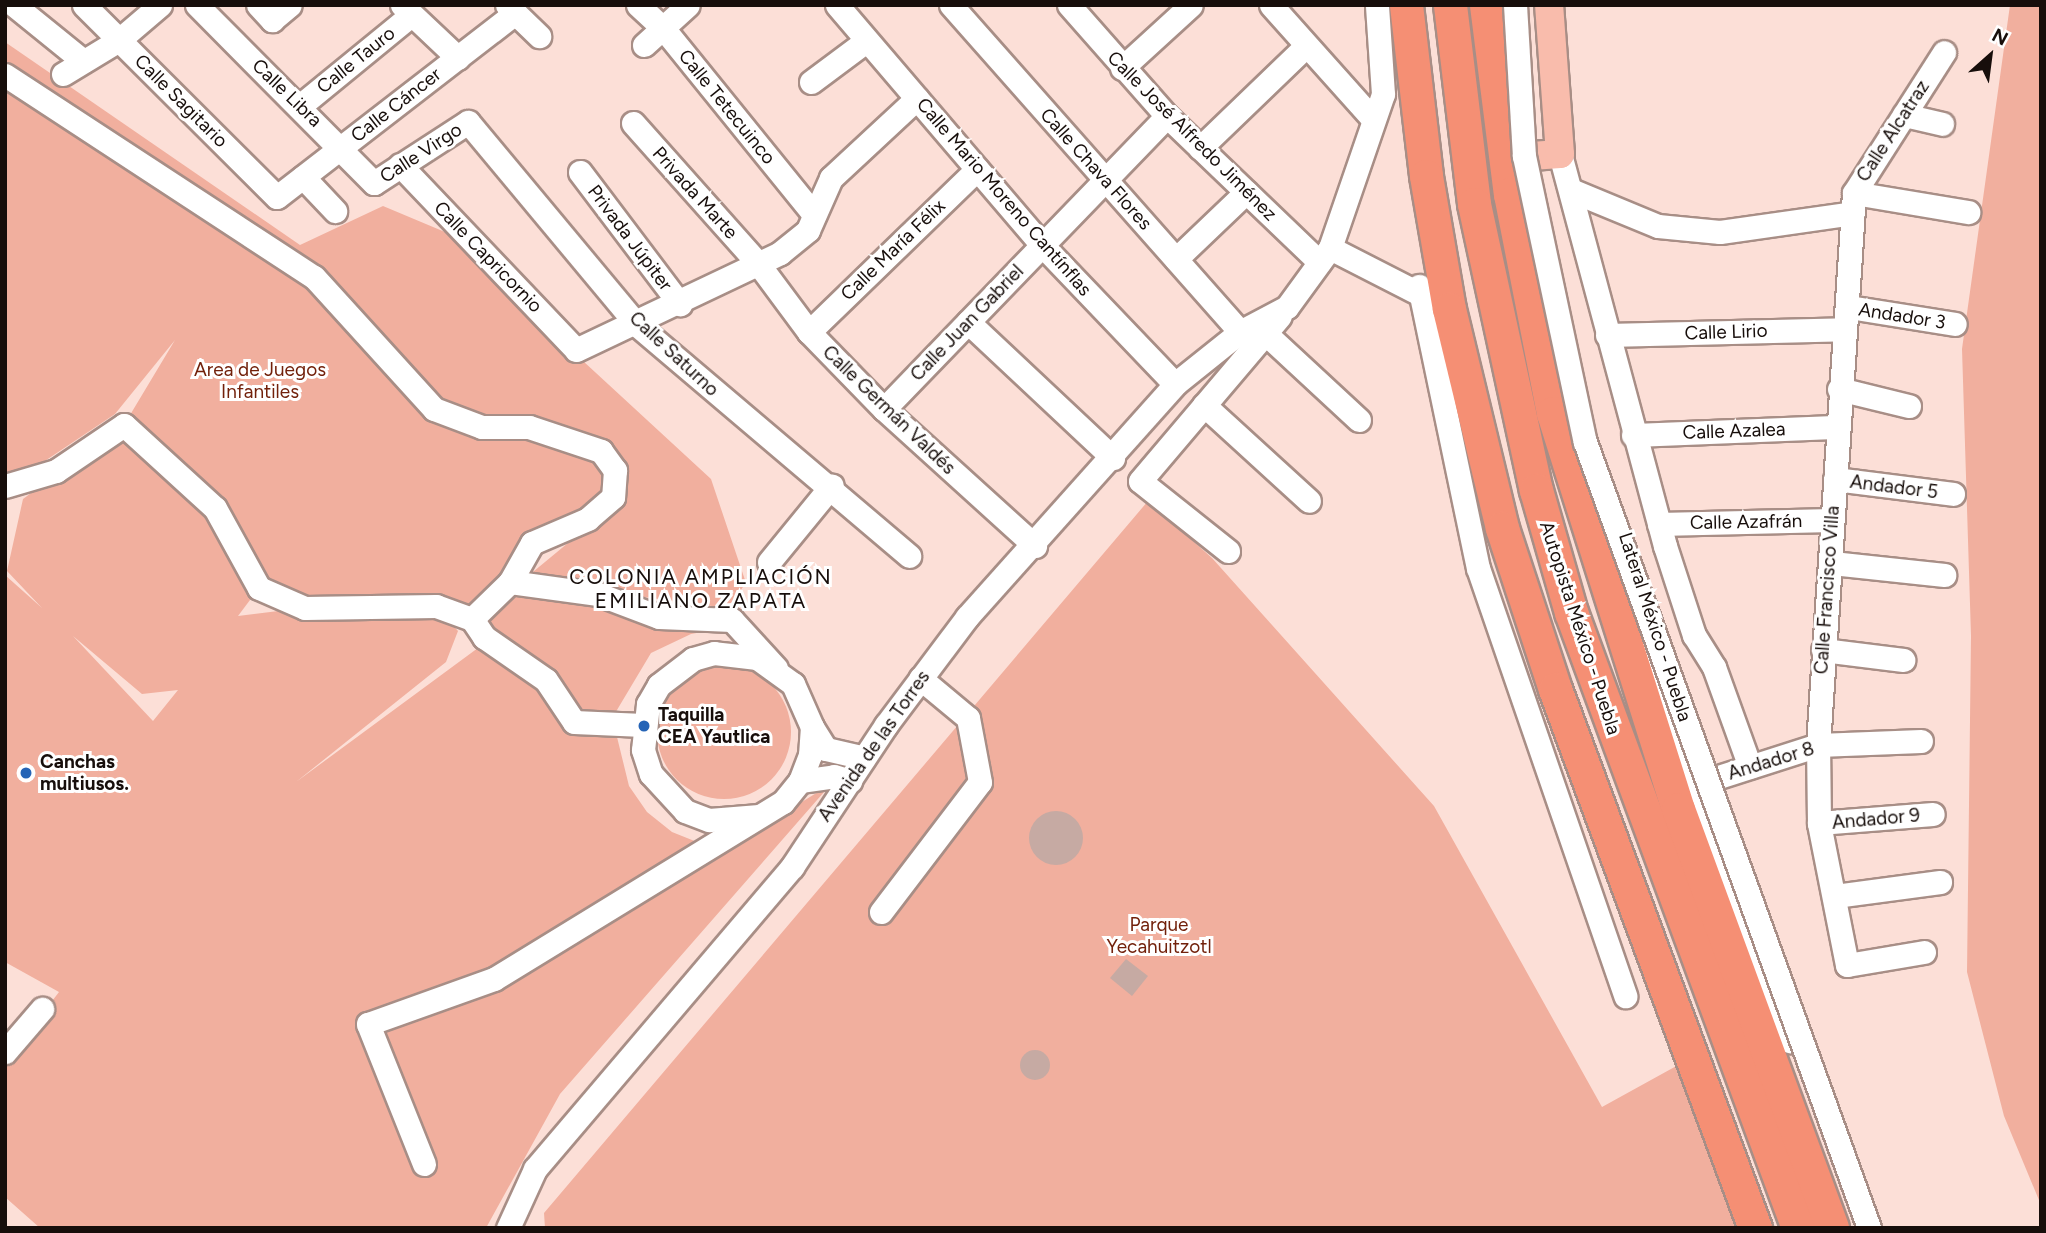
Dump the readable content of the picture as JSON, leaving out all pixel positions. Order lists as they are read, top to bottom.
{
  "streets": {
    "highway": ["Lateral México - Puebla", "Autopista México - Puebla"],
    "street": [
      "Calle Tauro",
      "Calle Libra",
      "Calle Sagitario",
      "Calle Cáncer",
      "Calle Tetecuinco",
      "Calle Alcatraz",
      "Calle José Alfredo Jiménez",
      "Calle Virgo",
      "Calle Chava Flores",
      "Privada Marte",
      "Calle Mario Moreno Cantínflas",
      "Privada Júpiter",
      "Calle María Félix",
      "Calle Capricornio",
      "Andador 3",
      "Calle Juan Gabriel",
      "Calle Lirio",
      "Calle Saturno",
      "Calle Germán Valdés",
      "Calle Azalea",
      "Andador 5",
      "Calle Azafrán",
      "Calle Francisco Villa",
      "Avenida de las Torres",
      "Andador 8",
      "Andador 9"
    ]
  },
  "crossings": [
    ["Calle Tauro", "Calle Libra"],
    ["Calle Libra", "Calle Cáncer"],
    ["Calle Libra", "Calle Virgo"],
    ["Calle Sagitario", "Calle Cáncer"],
    ["Calle Alcatraz", "Calle Francisco Villa"],
    ["Calle José Alfredo Jiménez", "Calle Juan Gabriel"],
    ["Calle José Alfredo Jiménez", "Avenida de las Torres"],
    ["Calle Virgo", "Calle Capricornio"],
    ["Calle Virgo", "Calle Saturno"],
    ["Calle Chava Flores", "Calle Juan Gabriel"],
    ["Calle Chava Flores", "Avenida de las Torres"],
    ["Privada Marte", "Calle Germán Valdés"],
    ["Calle Mario Moreno Cantínflas", "Calle María Félix"],
    ["Calle Mario Moreno Cantínflas", "Calle Juan Gabriel"],
    ["Calle Mario Moreno Cantínflas", "Avenida de las Torres"],
    ["Calle María Félix", "Calle Germán Valdés"],
    ["Calle Capricornio", "Calle Saturno"],
    ["Andador 3", "Calle Lirio"],
    ["Andador 3", "Calle Francisco Villa"],
    ["Calle Juan Gabriel", "Calle Germán Valdés"],
    ["Calle Lirio", "Calle Francisco Villa"],
    ["Calle Germán Valdés", "Avenida de las Torres"],
    ["Calle Azalea", "Calle Francisco Villa"],
    ["Andador 5", "Calle Francisco Villa"],
    ["Calle Azafrán", "Calle Francisco Villa"],
    ["Calle Francisco Villa", "Andador 8"],
    ["Calle Francisco Villa", "Andador 9"],
    ["Lateral México - Puebla", "Andador 8"]
  ],
  "districts": ["COLONIA AMPLIACIÓN EMILIANO ZAPATA"],
  "parks": ["Area de Juegos Infantiles", "Parque Yecahuitzotl"],
  "places": ["Taquilla CEA Yautlica", "Canchas multiusos."],
  "north": "top right"
}
